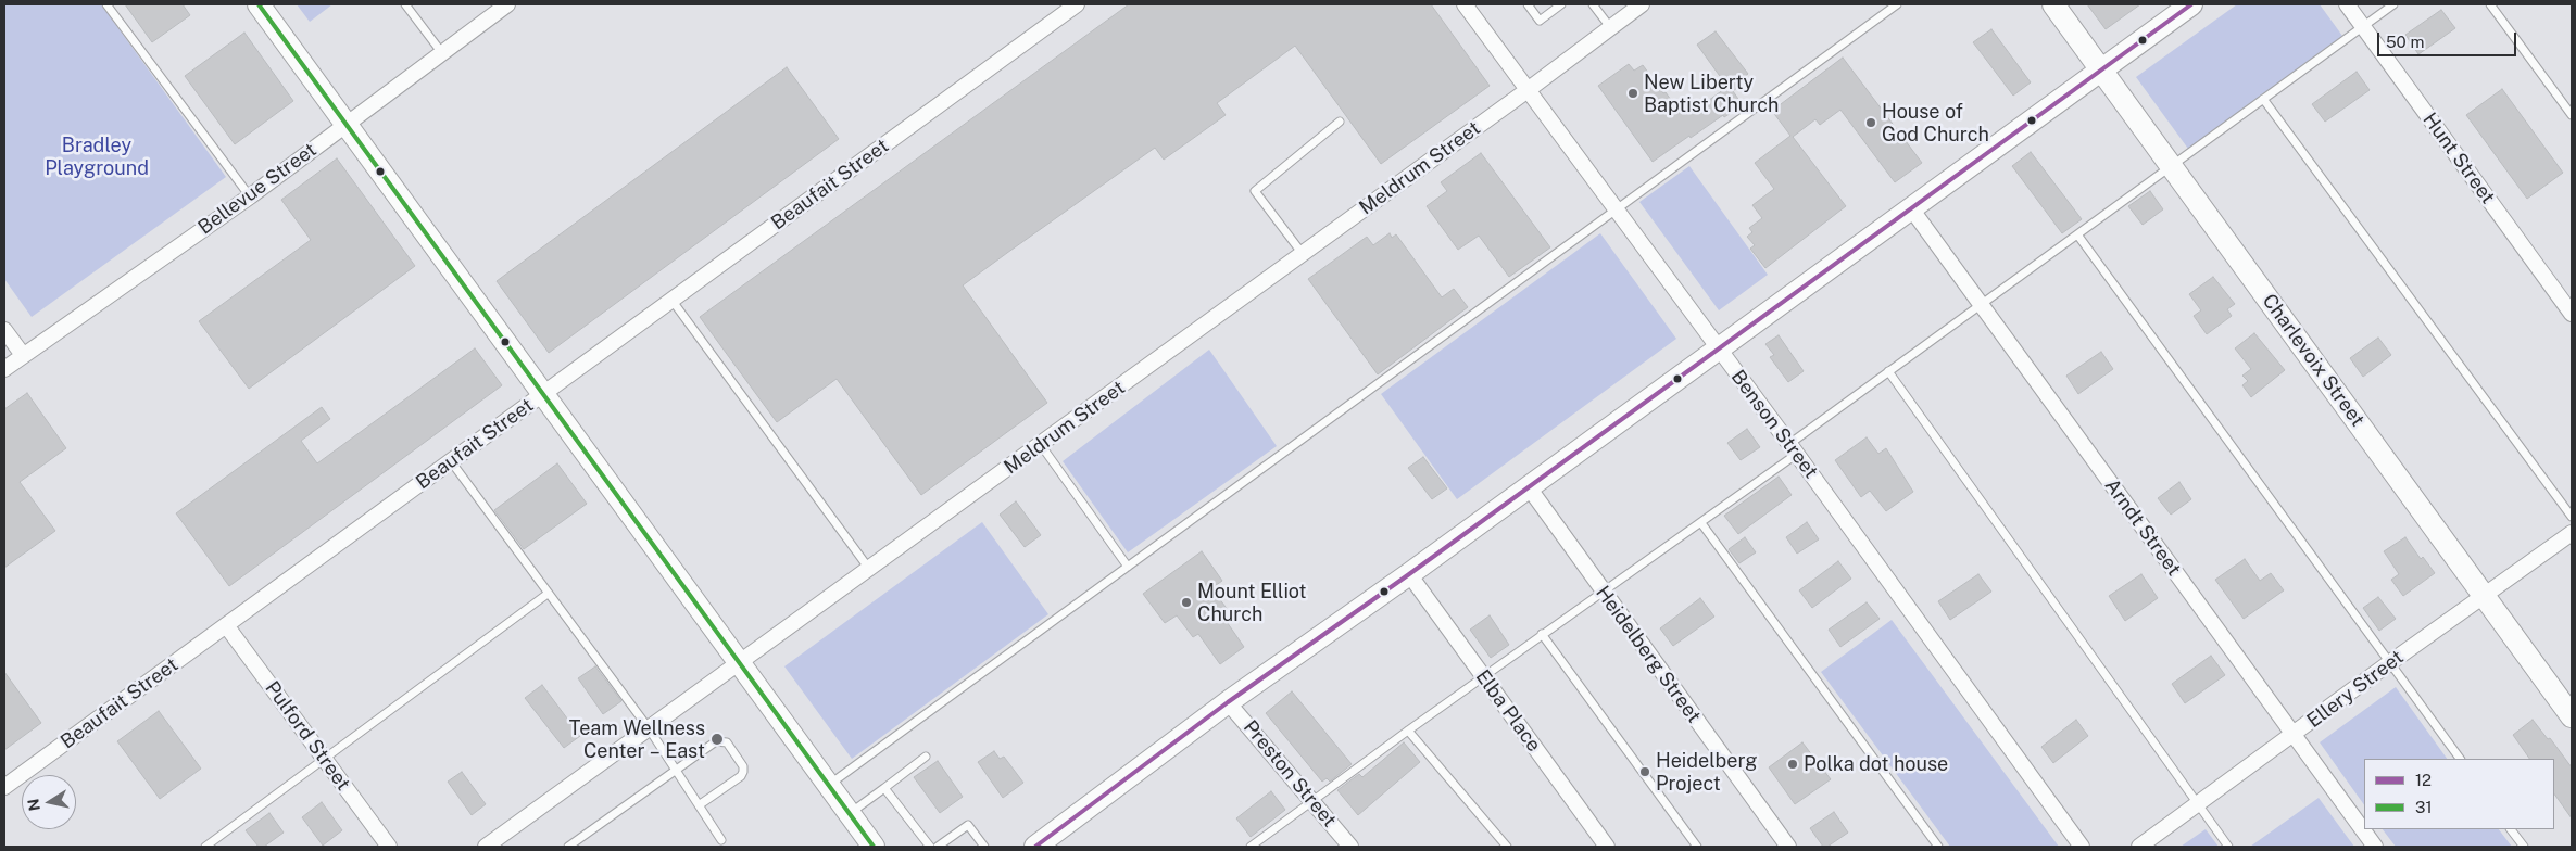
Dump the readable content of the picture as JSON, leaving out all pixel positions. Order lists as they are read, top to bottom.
{
  "streets": {
    "main road": ["Charlevoix Street"],
    "street": [
      "Hunt Street",
      "Meldrum Street",
      "Beaufait Street",
      "Bellevue Street",
      "Benson Street",
      "Arndt Street",
      "Heidelberg Street",
      "Ellery Street",
      "Elba Place",
      "Pulford Street",
      "Preston Street"
    ]
  },
  "crossings": [
    ["Meldrum Street", "Benson Street"],
    ["Beaufait Street", "Pulford Street"],
    ["Charlevoix Street", "Ellery Street"],
    ["Arndt Street", "Ellery Street"]
  ],
  "parks": ["Bradley Playground"],
  "places": [
    "New Liberty Baptist Church",
    "House of God Church",
    "Mount Elliot Church",
    "Team Wellness Center – East",
    "Polka dot house",
    "Heidelberg Project"
  ],
  "lines": ["transit line 12", "transit line 31"],
  "legend": ["12", "31"],
  "scale_bar": "50 m",
  "north": "left"
}
